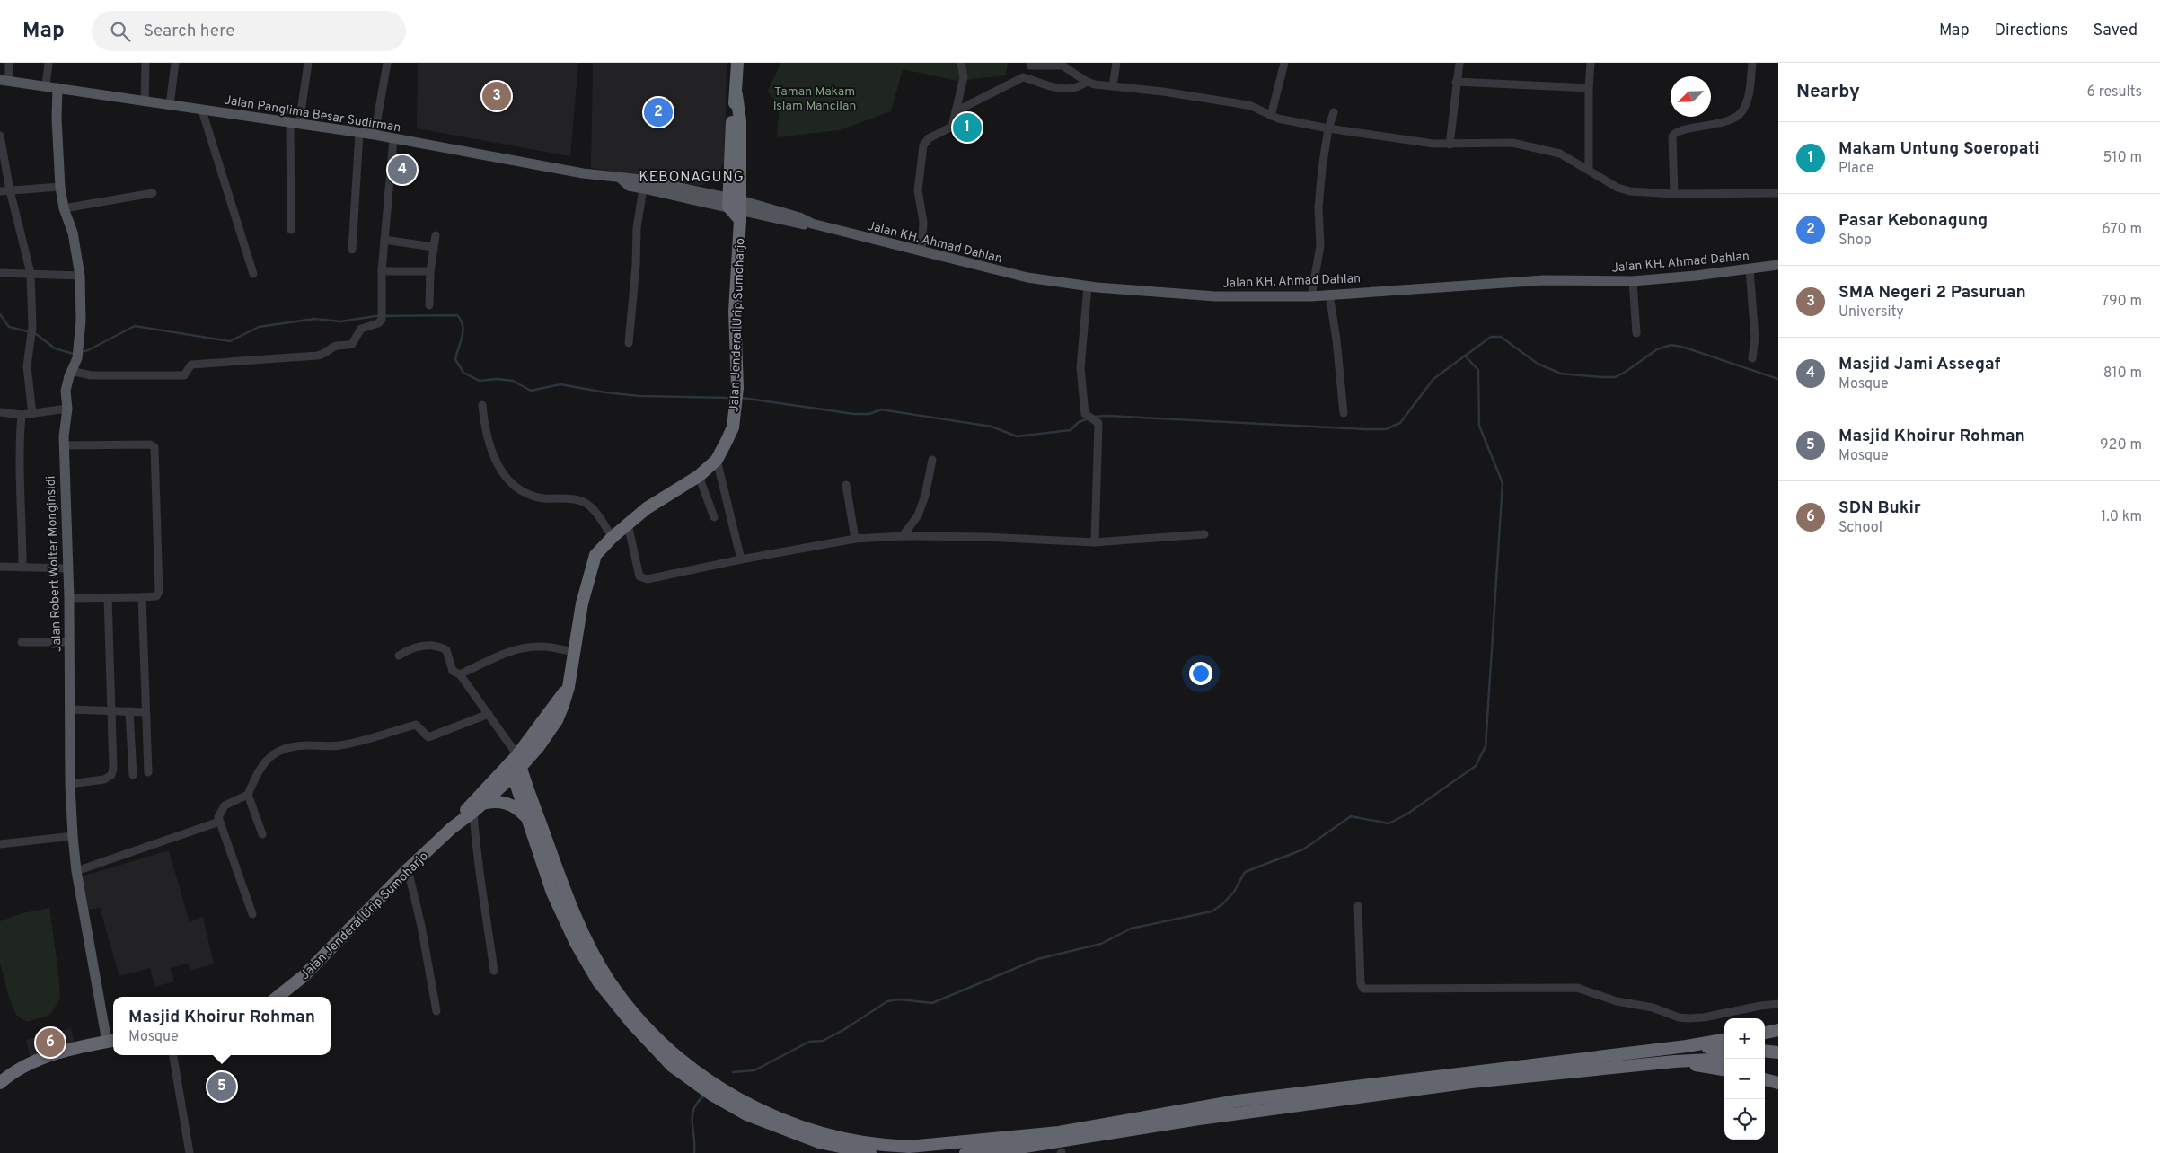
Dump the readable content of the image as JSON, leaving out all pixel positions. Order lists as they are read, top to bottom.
{
  "streets": {
    "highway": ["Jalan Jenderal Urip Sumoharjo"],
    "main road": ["Jalan Panglima Besar Sudirman", "Jalan KH. Ahmad Dahlan", "Jalan Robert Wolter Monginsidi"]
  },
  "crossings": [
    ["Jalan Panglima Besar Sudirman", "Jalan KH. Ahmad Dahlan"],
    ["Jalan Panglima Besar Sudirman", "Jalan Jenderal Urip Sumoharjo"],
    ["Jalan Panglima Besar Sudirman", "Jalan Robert Wolter Monginsidi"],
    ["Jalan KH. Ahmad Dahlan", "Jalan Jenderal Urip Sumoharjo"]
  ],
  "districts": ["KEBONAGUNG"],
  "parks": ["Taman Makam Islam Mancilan"],
  "north": "bottom left",
  "page": {
    "header": "Map",
    "search": "Search here",
    "nav": ["Map", "Directions", "Saved"],
    "heading": ["Nearby", "6 results"],
    "pins": [
      "3",
      "2",
      "1",
      "4",
      "6",
      "5"
    ],
    "list": [
      {
        "mark": "1",
        "name": "Makam Untung Soeropati",
        "note": "Place",
        "value": "510 m"
      },
      {
        "mark": "2",
        "name": "Pasar Kebonagung",
        "note": "Shop",
        "value": "670 m"
      },
      {
        "mark": "3",
        "name": "SMA Negeri 2 Pasuruan",
        "note": "University",
        "value": "790 m"
      },
      {
        "mark": "4",
        "name": "Masjid Jami Assegaf",
        "note": "Mosque",
        "value": "810 m"
      },
      {
        "mark": "5",
        "name": "Masjid Khoirur Rohman",
        "note": "Mosque",
        "value": "920 m"
      },
      {
        "mark": "6",
        "name": "SDN Bukir",
        "note": "School",
        "value": "1.0 km"
      }
    ],
    "popup": ["Masjid Khoirur Rohman", "Mosque"],
    "map_buttons": ["+", "−"]
  }
}
